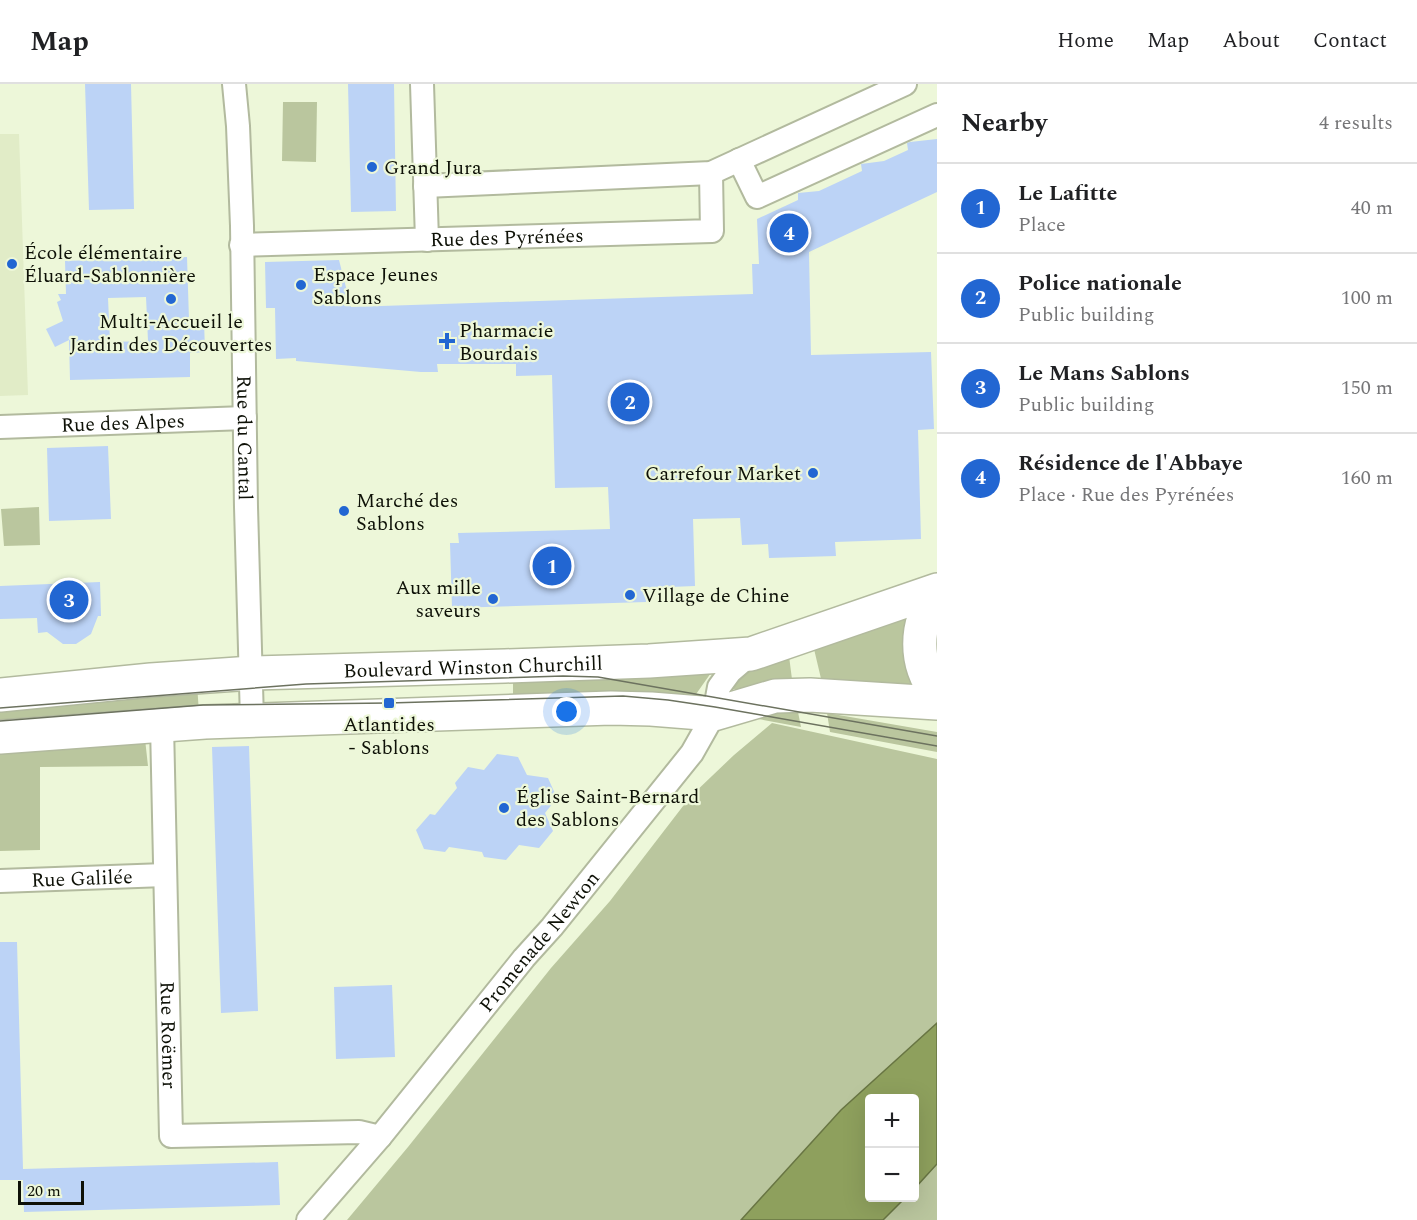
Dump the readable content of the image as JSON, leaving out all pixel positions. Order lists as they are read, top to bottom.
{
  "streets": {
    "street": [
      "Rue des Pyrénées",
      "Rue des Alpes",
      "Rue du Cantal",
      "Boulevard Winston Churchill",
      "Rue Galilée",
      "Promenade Newton",
      "Rue Roëmer"
    ]
  },
  "crossings": [
    ["Rue des Pyrénées", "Rue du Cantal"],
    ["Rue des Alpes", "Rue du Cantal"],
    ["Rue du Cantal", "Boulevard Winston Churchill"],
    ["Boulevard Winston Churchill", "Promenade Newton"],
    ["Rue Galilée", "Rue Roëmer"],
    ["Promenade Newton", "Rue Roëmer"]
  ],
  "places": {
    "other": [
      "Grand Jura",
      "École élémentaire Éluard-Sablonnière",
      "Espace Jeunes Sablons",
      "Multi-Accueil le Jardin des Découvertes",
      "Carrefour Market",
      "Marché des Sablons",
      "Village de Chine",
      "Aux mille saveurs",
      "Église Saint-Bernard des Sablons"
    ],
    "health": ["Pharmacie Bourdais"],
    "transit": ["Atlantides - Sablons"]
  },
  "scale_bar": "20 m",
  "page": {
    "header": "Map",
    "nav": [
      "Home",
      "Map",
      "About",
      "Contact"
    ],
    "heading": ["Nearby", "4 results"],
    "list": [
      {
        "mark": "1",
        "name": "Le Lafitte",
        "note": "Place",
        "value": "40 m"
      },
      {
        "mark": "2",
        "name": "Police nationale",
        "note": "Public building",
        "value": "100 m"
      },
      {
        "mark": "3",
        "name": "Le Mans Sablons",
        "note": "Public building",
        "value": "150 m"
      },
      {
        "mark": "4",
        "name": "Résidence de l'Abbaye",
        "note": "Place · Rue des Pyrénées",
        "value": "160 m"
      }
    ],
    "pins": [
      "4",
      "2",
      "1",
      "3"
    ],
    "map_buttons": ["+", "−"],
    "scale": "20 m"
  }
}
